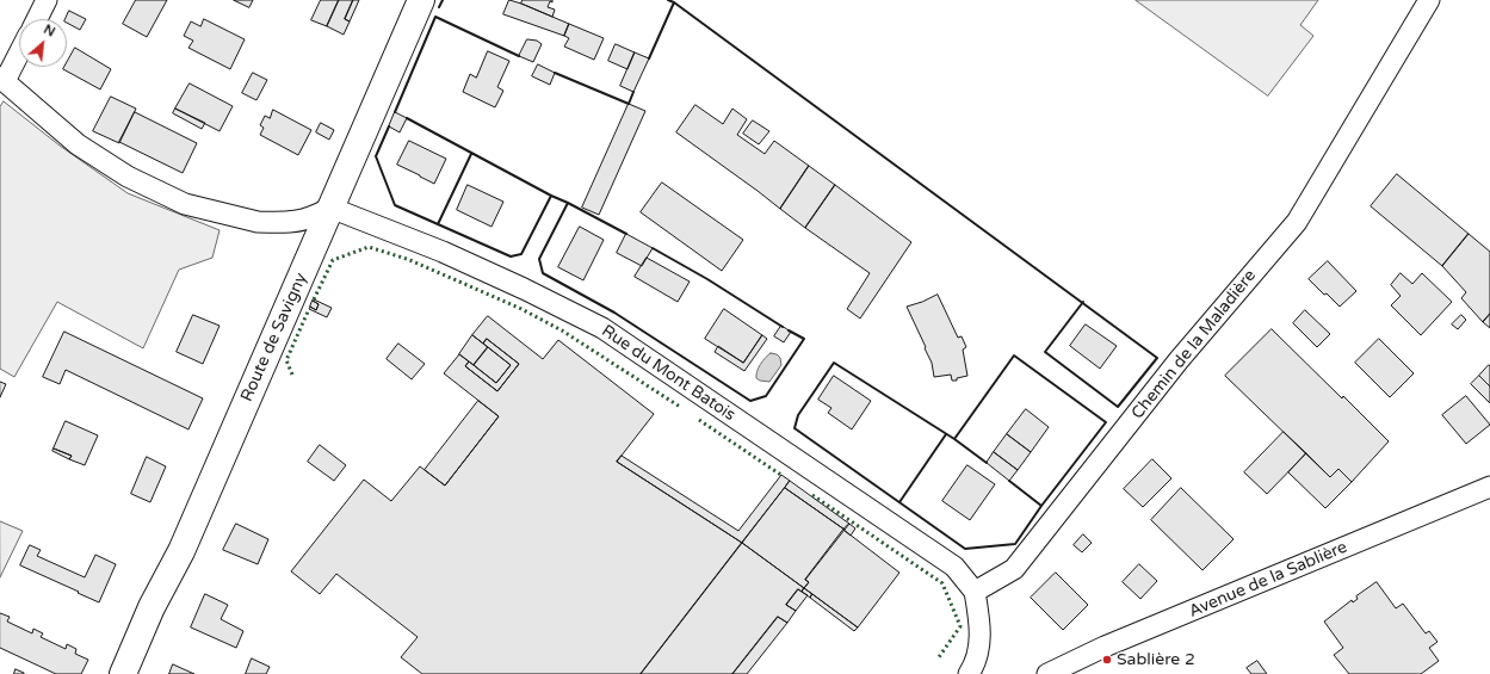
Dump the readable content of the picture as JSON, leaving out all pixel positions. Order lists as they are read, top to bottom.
{
  "streets": {
    "main road": ["Route de Savigny"],
    "street": ["Chemin de la Maladière", "Rue du Mont Batois", "Avenue de la Sablière"]
  },
  "crossings": [
    ["Route de Savigny", "Rue du Mont Batois"],
    ["Chemin de la Maladière", "Rue du Mont Batois"]
  ],
  "places": ["Sablière 2"],
  "north": "top right"
}
